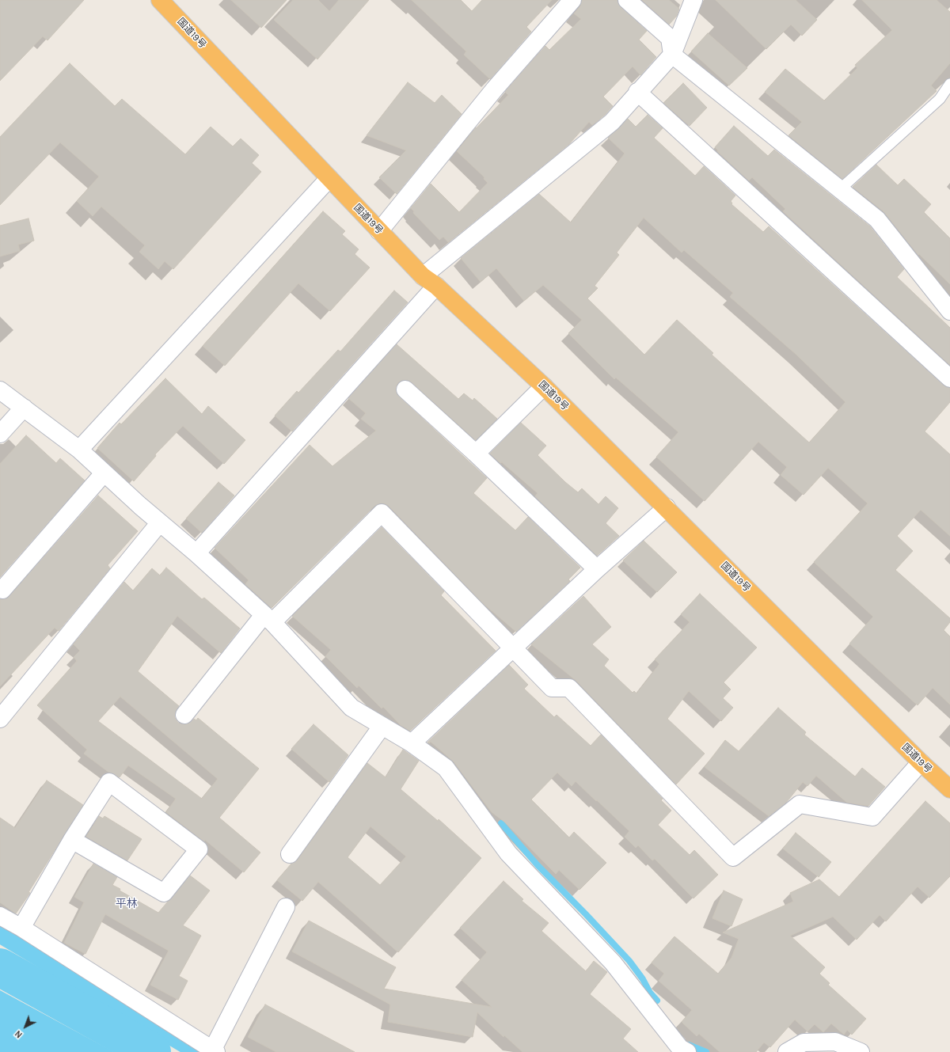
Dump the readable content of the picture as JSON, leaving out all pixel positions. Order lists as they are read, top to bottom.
{
  "streets": {
    "highway": ["国道19号"]
  },
  "districts": ["平林"],
  "north": "bottom left"
}
